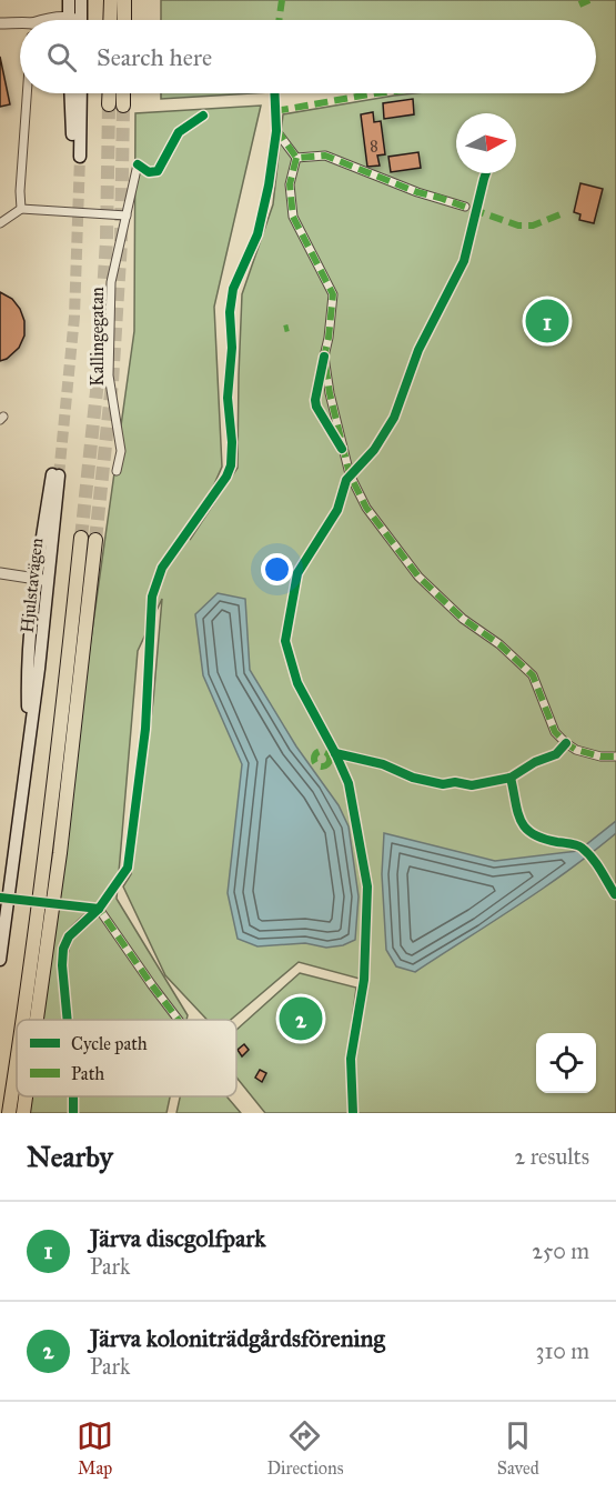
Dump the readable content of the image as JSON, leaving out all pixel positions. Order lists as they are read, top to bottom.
{
  "streets": {
    "main road": ["Hjulstavägen"],
    "street": ["Kallingegatan"]
  },
  "house_numbers": ["8"],
  "legend": ["Cycle path", "Path"],
  "north": "right",
  "page": {
    "search": "Search here",
    "pins": ["1", "2"],
    "heading": ["Nearby", "2 results"],
    "list": [
      {
        "mark": "1",
        "name": "Järva discgolfpark",
        "note": "Park",
        "value": "250 m"
      },
      {
        "mark": "2",
        "name": "Järva koloniträdgårdsförening",
        "note": "Park",
        "value": "310 m"
      }
    ],
    "nav": ["Map", "Directions", "Saved"]
  }
}
